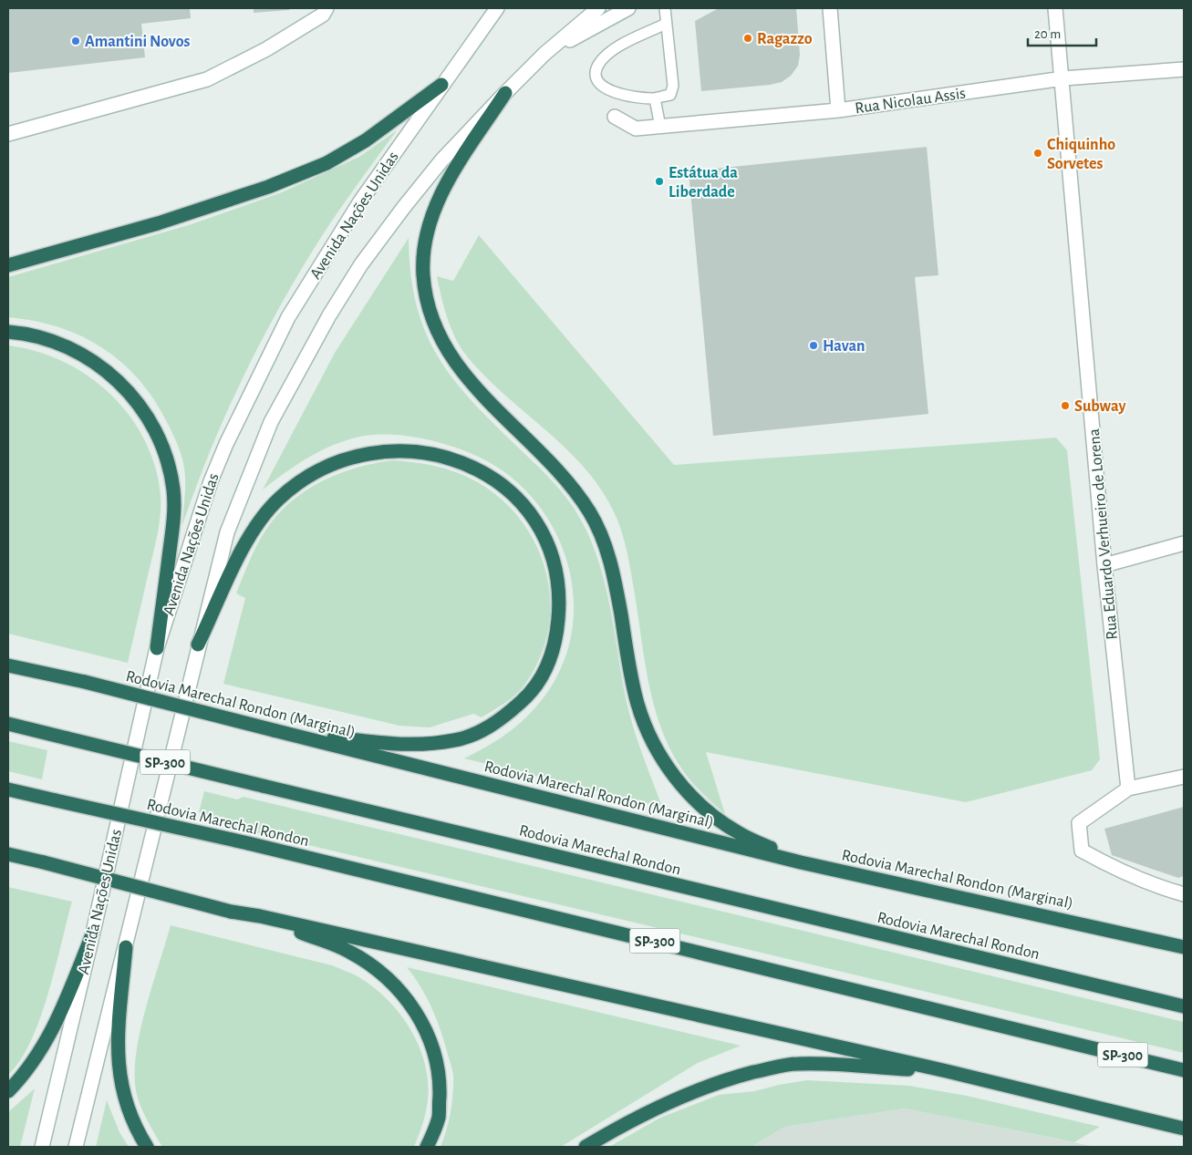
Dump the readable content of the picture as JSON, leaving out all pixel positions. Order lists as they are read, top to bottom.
{
  "streets": {
    "highway": ["Rodovia Marechal Rondon (Marginal)", "SP-300", "Rodovia Marechal Rondon"],
    "main road": ["Rua Nicolau Assis", "Avenida Nações Unidas", "Rua Eduardo Verhueiro de Lorena"]
  },
  "crossings": [
    ["Rua Nicolau Assis", "Rua Eduardo Verhueiro de Lorena"]
  ],
  "places": [
    "Ragazzo",
    "Amantini Novos",
    "Chiquinho Sorvetes",
    "Estátua da Liberdade",
    "Havan",
    "Subway"
  ],
  "scale_bar": "20 m"
}
